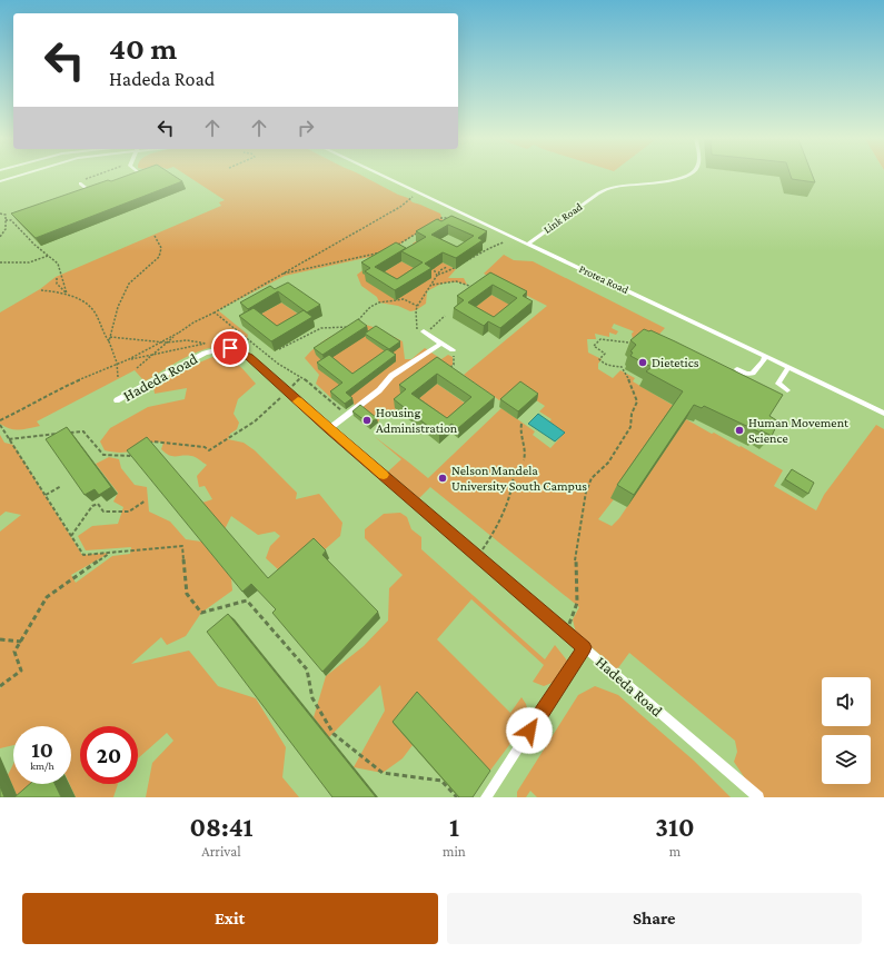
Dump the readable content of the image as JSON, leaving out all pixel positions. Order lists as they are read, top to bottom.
{
  "streets": {
    "lane": ["Link Road", "Protea Road", "Hadeda Road"]
  },
  "crossings": [
    ["Link Road", "Protea Road"]
  ],
  "places": [
    "Dietetics",
    "Housing Administration",
    "Human Movement Science",
    "Nelson Mandela University South Campus"
  ],
  "page": {
    "turn": ["40 m", "Hadeda Road"],
    "speed": "10 km/h",
    "limit": "20",
    "eta": [
      "08:41",
      "Arrival",
      "1",
      "min",
      "310",
      "m"
    ],
    "buttons": ["Exit", "Share"]
  }
}
